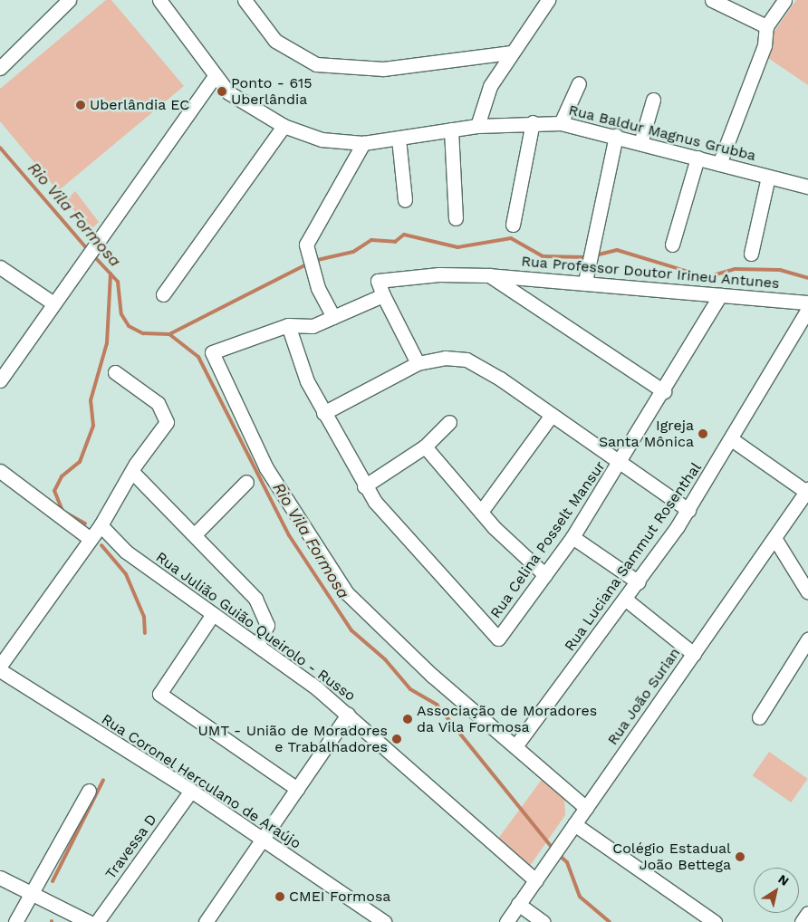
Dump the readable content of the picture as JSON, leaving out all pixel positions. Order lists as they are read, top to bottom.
{
  "streets": {
    "street": [
      "Rua Baldur Magnus Grubba",
      "Rua Professor Doutor Irineu Antunes",
      "Rua Celina Posselt Mansur",
      "Rua Luciana Sammut Rosenthal",
      "Rua Julião Guião Queirolo - Russo",
      "Rua João Surian",
      "Rua Coronel Herculano de Araújo",
      "Travessa D"
    ]
  },
  "crossings": [
    ["Rua Professor Doutor Irineu Antunes", "Rua Celina Posselt Mansur"],
    ["Rua Julião Guião Queirolo - Russo", "Rua João Surian"],
    ["Rua Coronel Herculano de Araújo", "Travessa D"]
  ],
  "water": ["Rio Vila Formosa"],
  "places": [
    "Ponto - 615 Uberlândia",
    "Uberlândia EC",
    "Igreja Santa Mônica",
    "Associação de Moradores da Vila Formosa",
    "UMT - União de Moradores e Trabalhadores",
    "Colégio Estadual João Bettega",
    "CMEI Formosa"
  ],
  "north": "top right"
}
